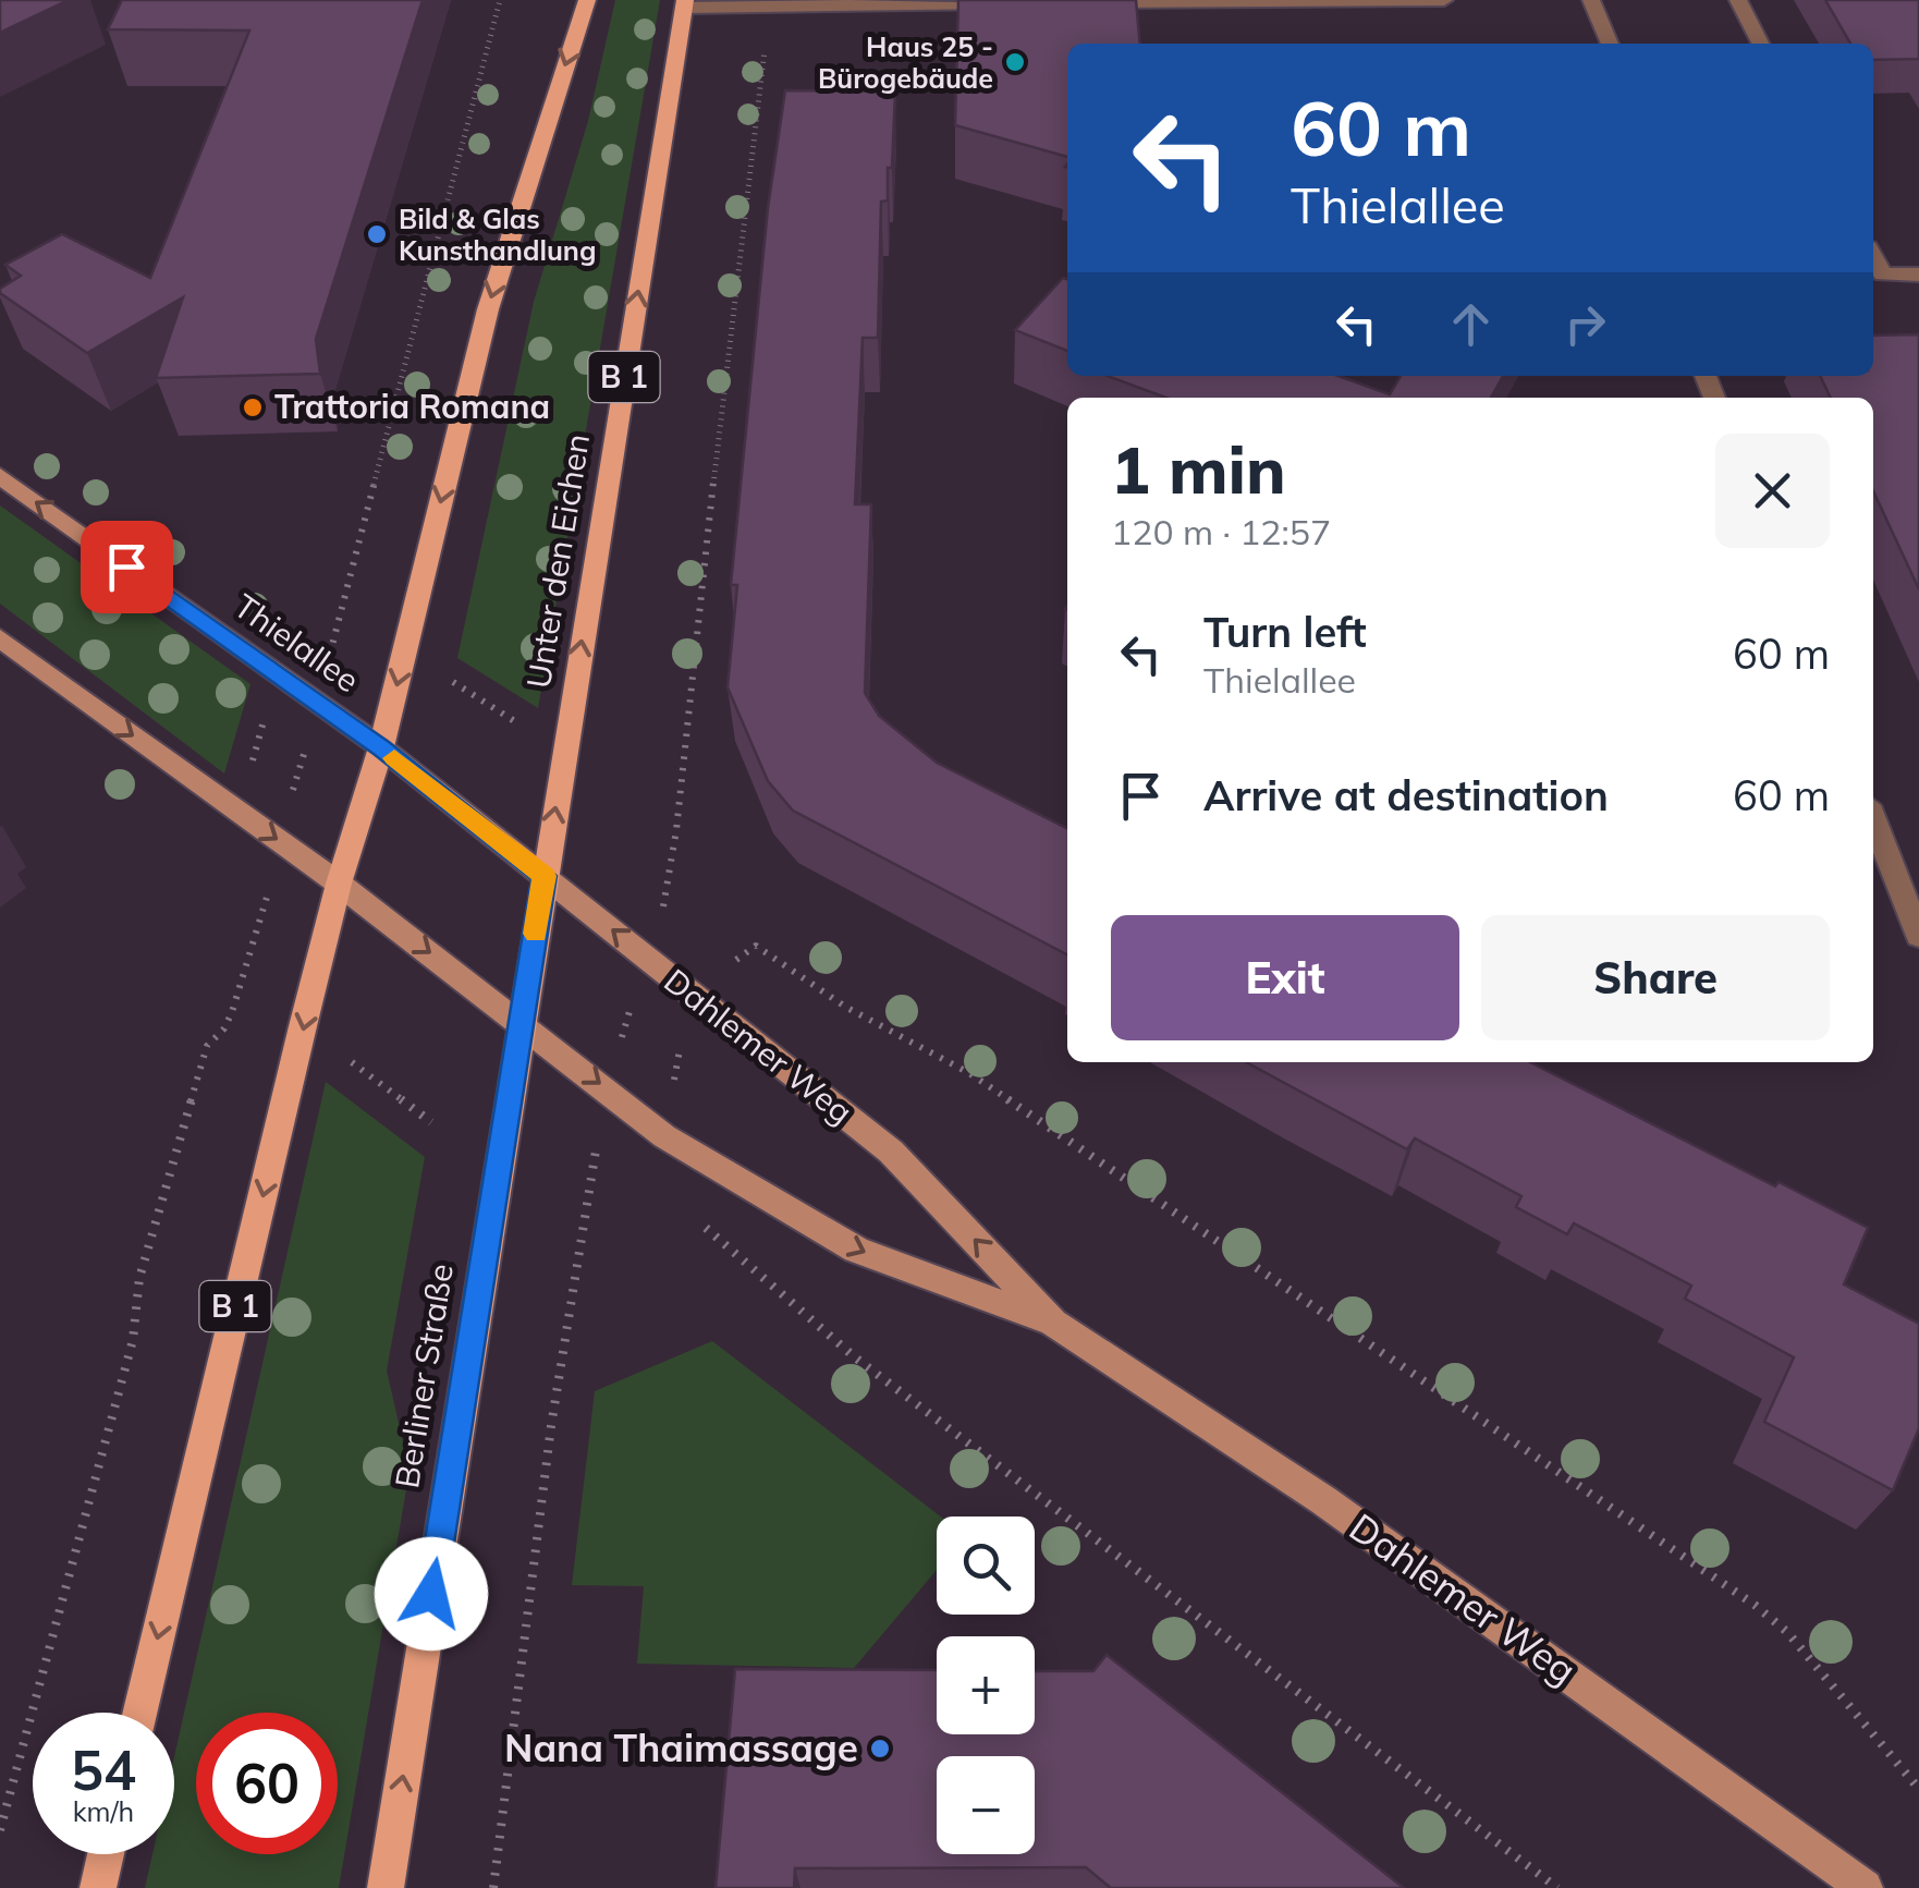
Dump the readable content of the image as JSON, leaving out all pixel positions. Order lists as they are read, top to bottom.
{
  "streets": {
    "main road": [
      "B 1",
      "Unter den Eichen",
      "Thielallee",
      "Dahlemer Weg",
      "Berliner Straße"
    ]
  },
  "crossings": [
    ["B 1", "Thielallee"],
    ["B 1", "Dahlemer Weg"],
    ["Unter den Eichen", "Thielallee"],
    ["Unter den Eichen", "Dahlemer Weg"],
    ["Unter den Eichen", "Berliner Straße"],
    ["Thielallee", "Dahlemer Weg"],
    ["Thielallee", "Berliner Straße"],
    ["Dahlemer Weg", "Berliner Straße"]
  ],
  "places": [
    "Haus 25 - Bürogebäude",
    "Bild & Glas Kunsthandlung",
    "Trattoria Romana",
    "Nana Thaimassage"
  ],
  "page": {
    "turn": ["60 m", "Thielallee"],
    "heading": ["1 min", "120 m · 12:57"],
    "list": [
      {
        "name": "Turn left",
        "note": "Thielallee",
        "value": "60 m"
      },
      {
        "name": "Arrive at destination",
        "value": "60 m"
      }
    ],
    "buttons": ["Exit", "Share"],
    "map_buttons": ["+", "−"],
    "speed": "54 km/h",
    "limit": "60"
  }
}
